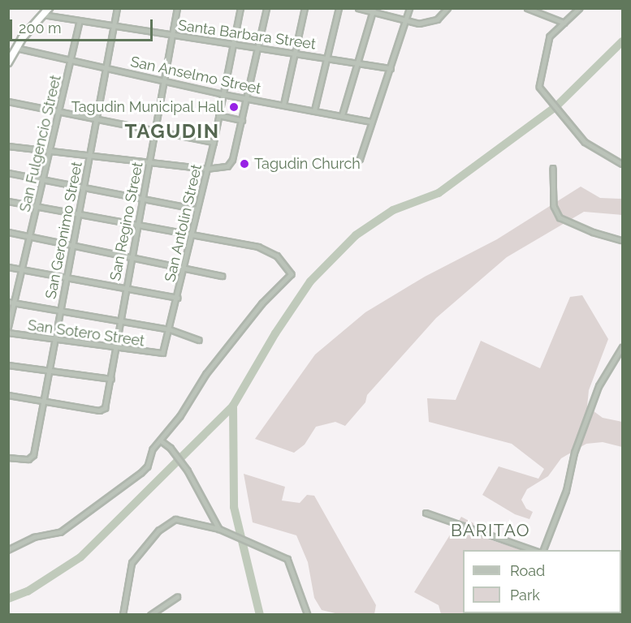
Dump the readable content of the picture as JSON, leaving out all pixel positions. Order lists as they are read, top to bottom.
{
  "streets": {
    "street": [
      "Santa Barbara Street",
      "San Anselmo Street",
      "San Fulgencio Street",
      "San Regino Street",
      "San Antolin Street",
      "San Geronimo Street",
      "San Sotero Street"
    ]
  },
  "crossings": [
    ["Santa Barbara Street", "San Fulgencio Street"],
    ["Santa Barbara Street", "San Regino Street"],
    ["Santa Barbara Street", "San Antolin Street"],
    ["Santa Barbara Street", "San Geronimo Street"],
    ["San Anselmo Street", "San Fulgencio Street"],
    ["San Anselmo Street", "San Regino Street"],
    ["San Anselmo Street", "San Antolin Street"],
    ["San Anselmo Street", "San Geronimo Street"],
    ["San Regino Street", "San Geronimo Street"],
    ["San Regino Street", "San Sotero Street"],
    ["San Antolin Street", "San Sotero Street"],
    ["San Geronimo Street", "San Sotero Street"]
  ],
  "districts": ["TAGUDIN", "BARITAO"],
  "places": ["Tagudin Municipal Hall", "Tagudin Church"],
  "legend": ["Road", "Park"],
  "scale_bar": "200 m"
}
